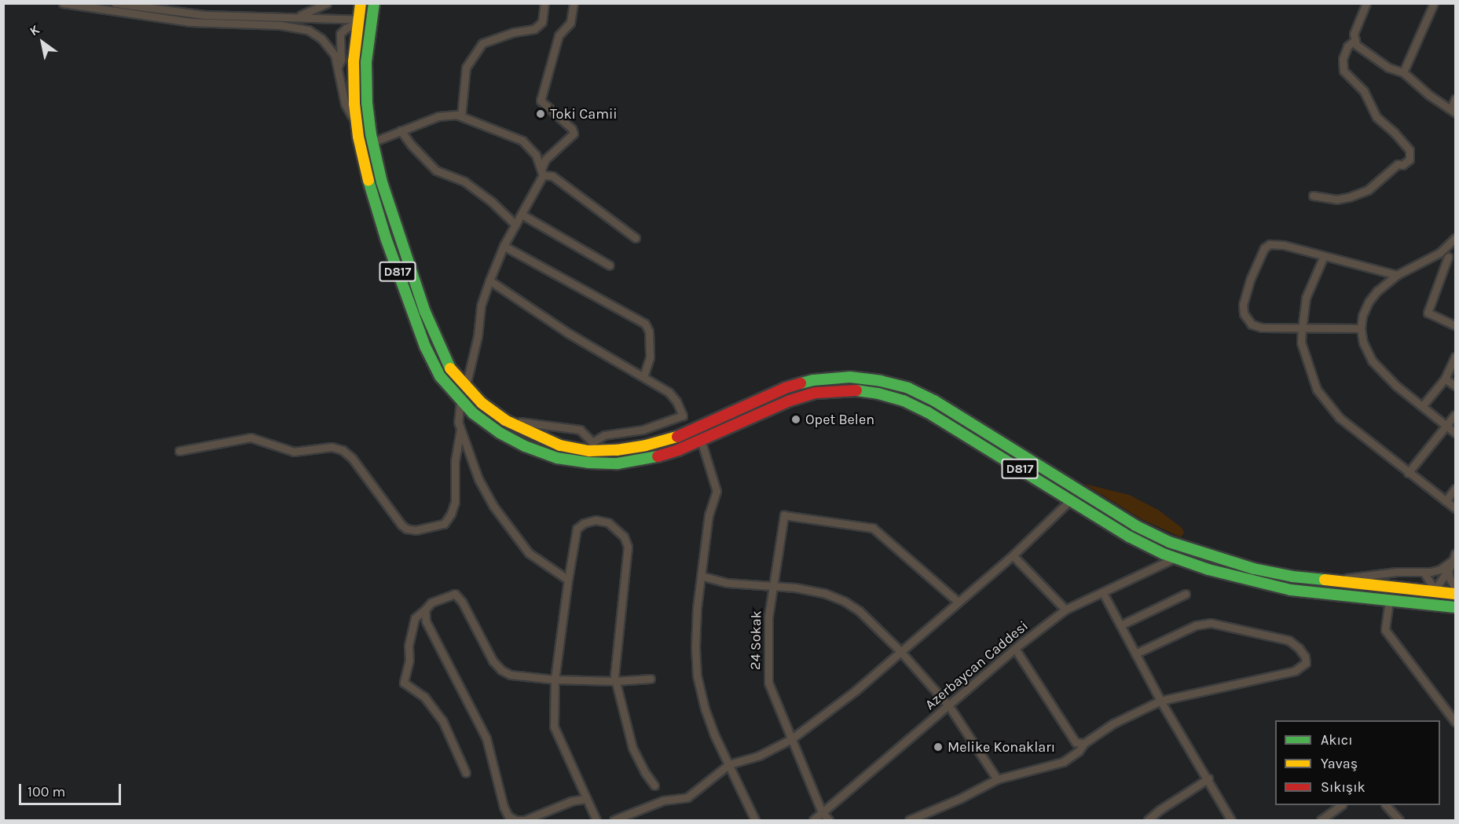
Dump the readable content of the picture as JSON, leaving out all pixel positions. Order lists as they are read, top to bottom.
{
  "streets": {
    "highway": ["D817"],
    "street": ["24 Sokak", "Azerbaycan Caddesi"]
  },
  "crossings": [
    ["D817", "Azerbaycan Caddesi"],
    ["24 Sokak", "Azerbaycan Caddesi"]
  ],
  "places": ["Toki Camii", "Opet Belen", "Melike Konakları"],
  "legend": ["Akıcı", "Yavaş", "Sıkışık"],
  "scale_bar": "100 m",
  "north": "top left"
}
